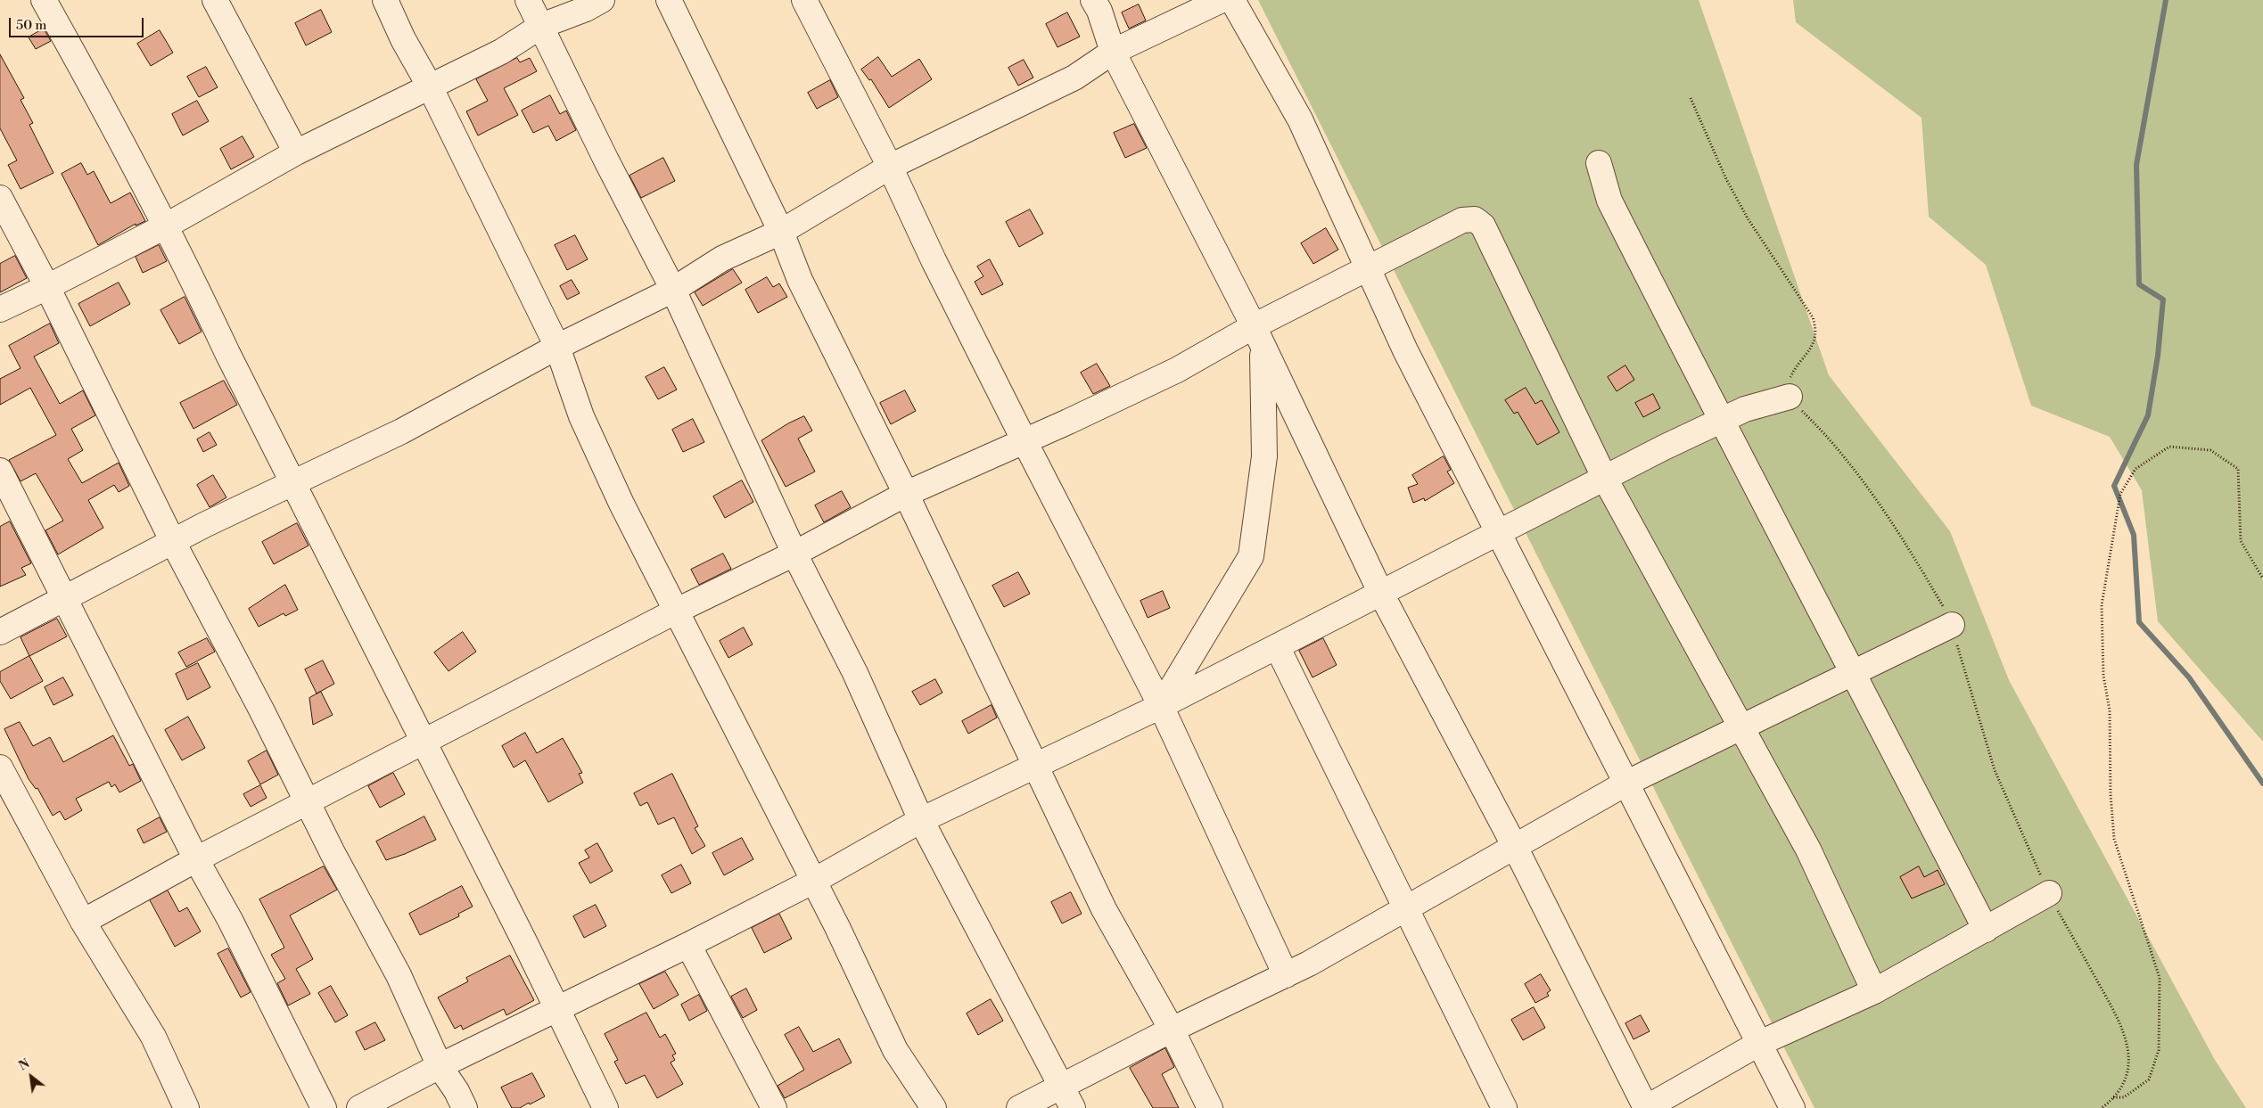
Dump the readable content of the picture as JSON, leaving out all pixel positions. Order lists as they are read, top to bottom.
{
  "scale_bar": "50 m",
  "north": "top left"
}
